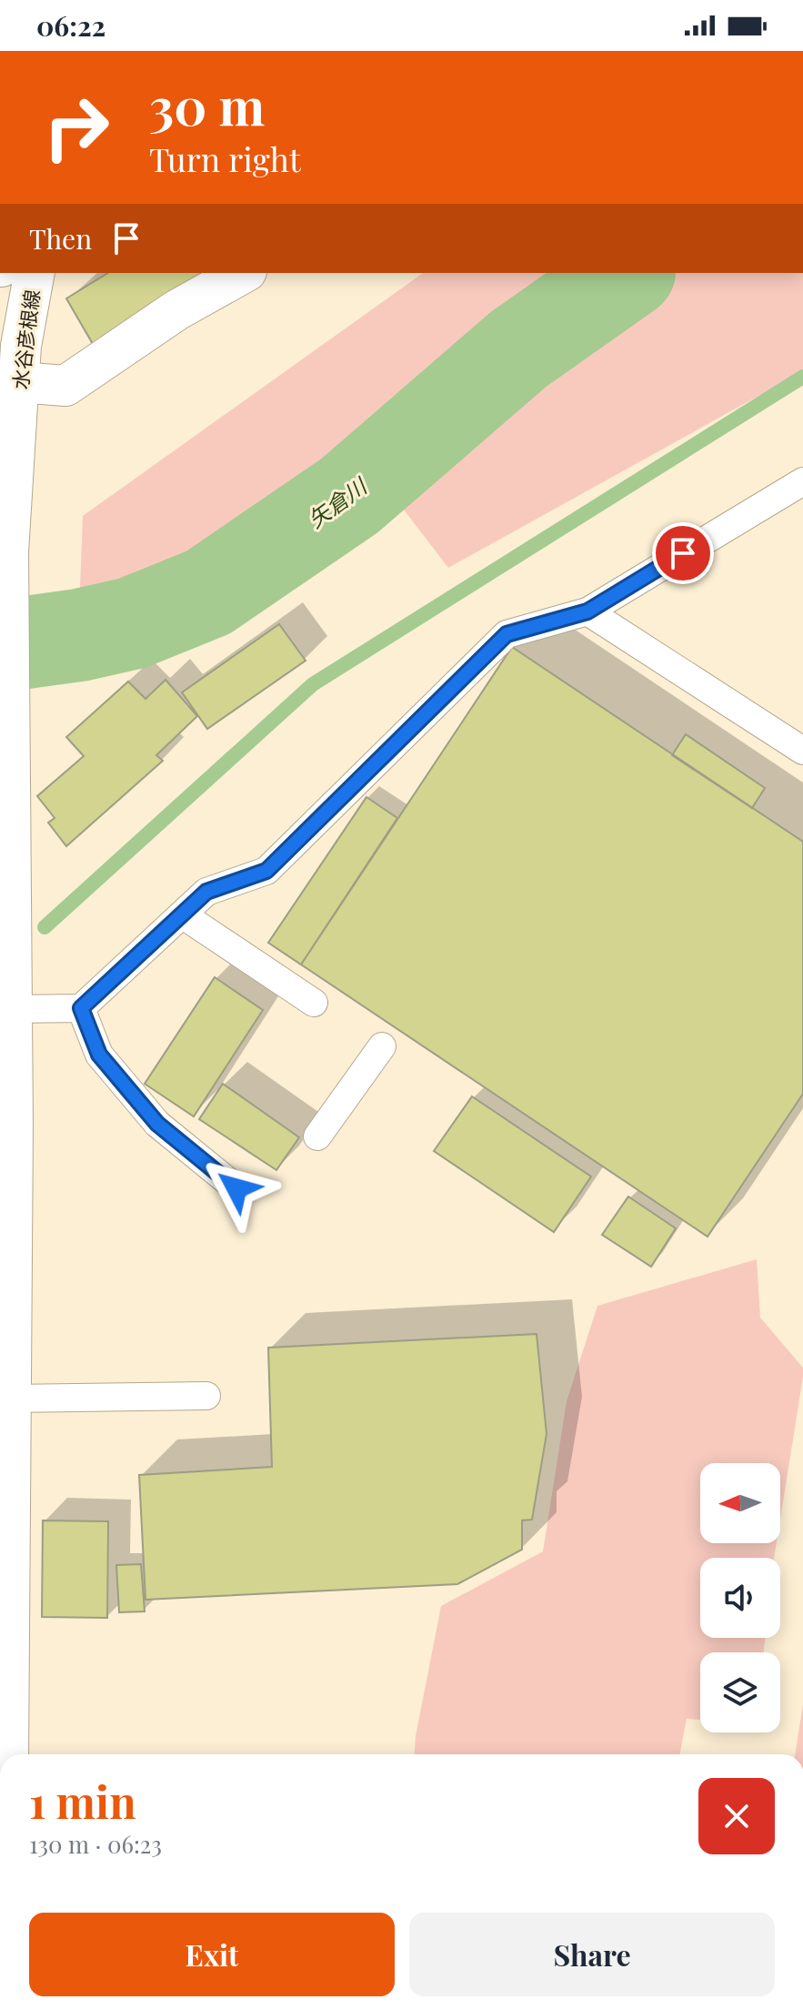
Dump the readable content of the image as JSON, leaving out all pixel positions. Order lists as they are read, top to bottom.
{
  "streets": {
    "main road": ["水谷彦根線"]
  },
  "water": ["矢倉川"],
  "north": "left",
  "page": {
    "status": "06:22",
    "turn": ["30 m", "Turn right"],
    "then": "Then",
    "heading": ["1 min", "130 m · 06:23"],
    "buttons": ["Exit", "Share"]
  }
}
